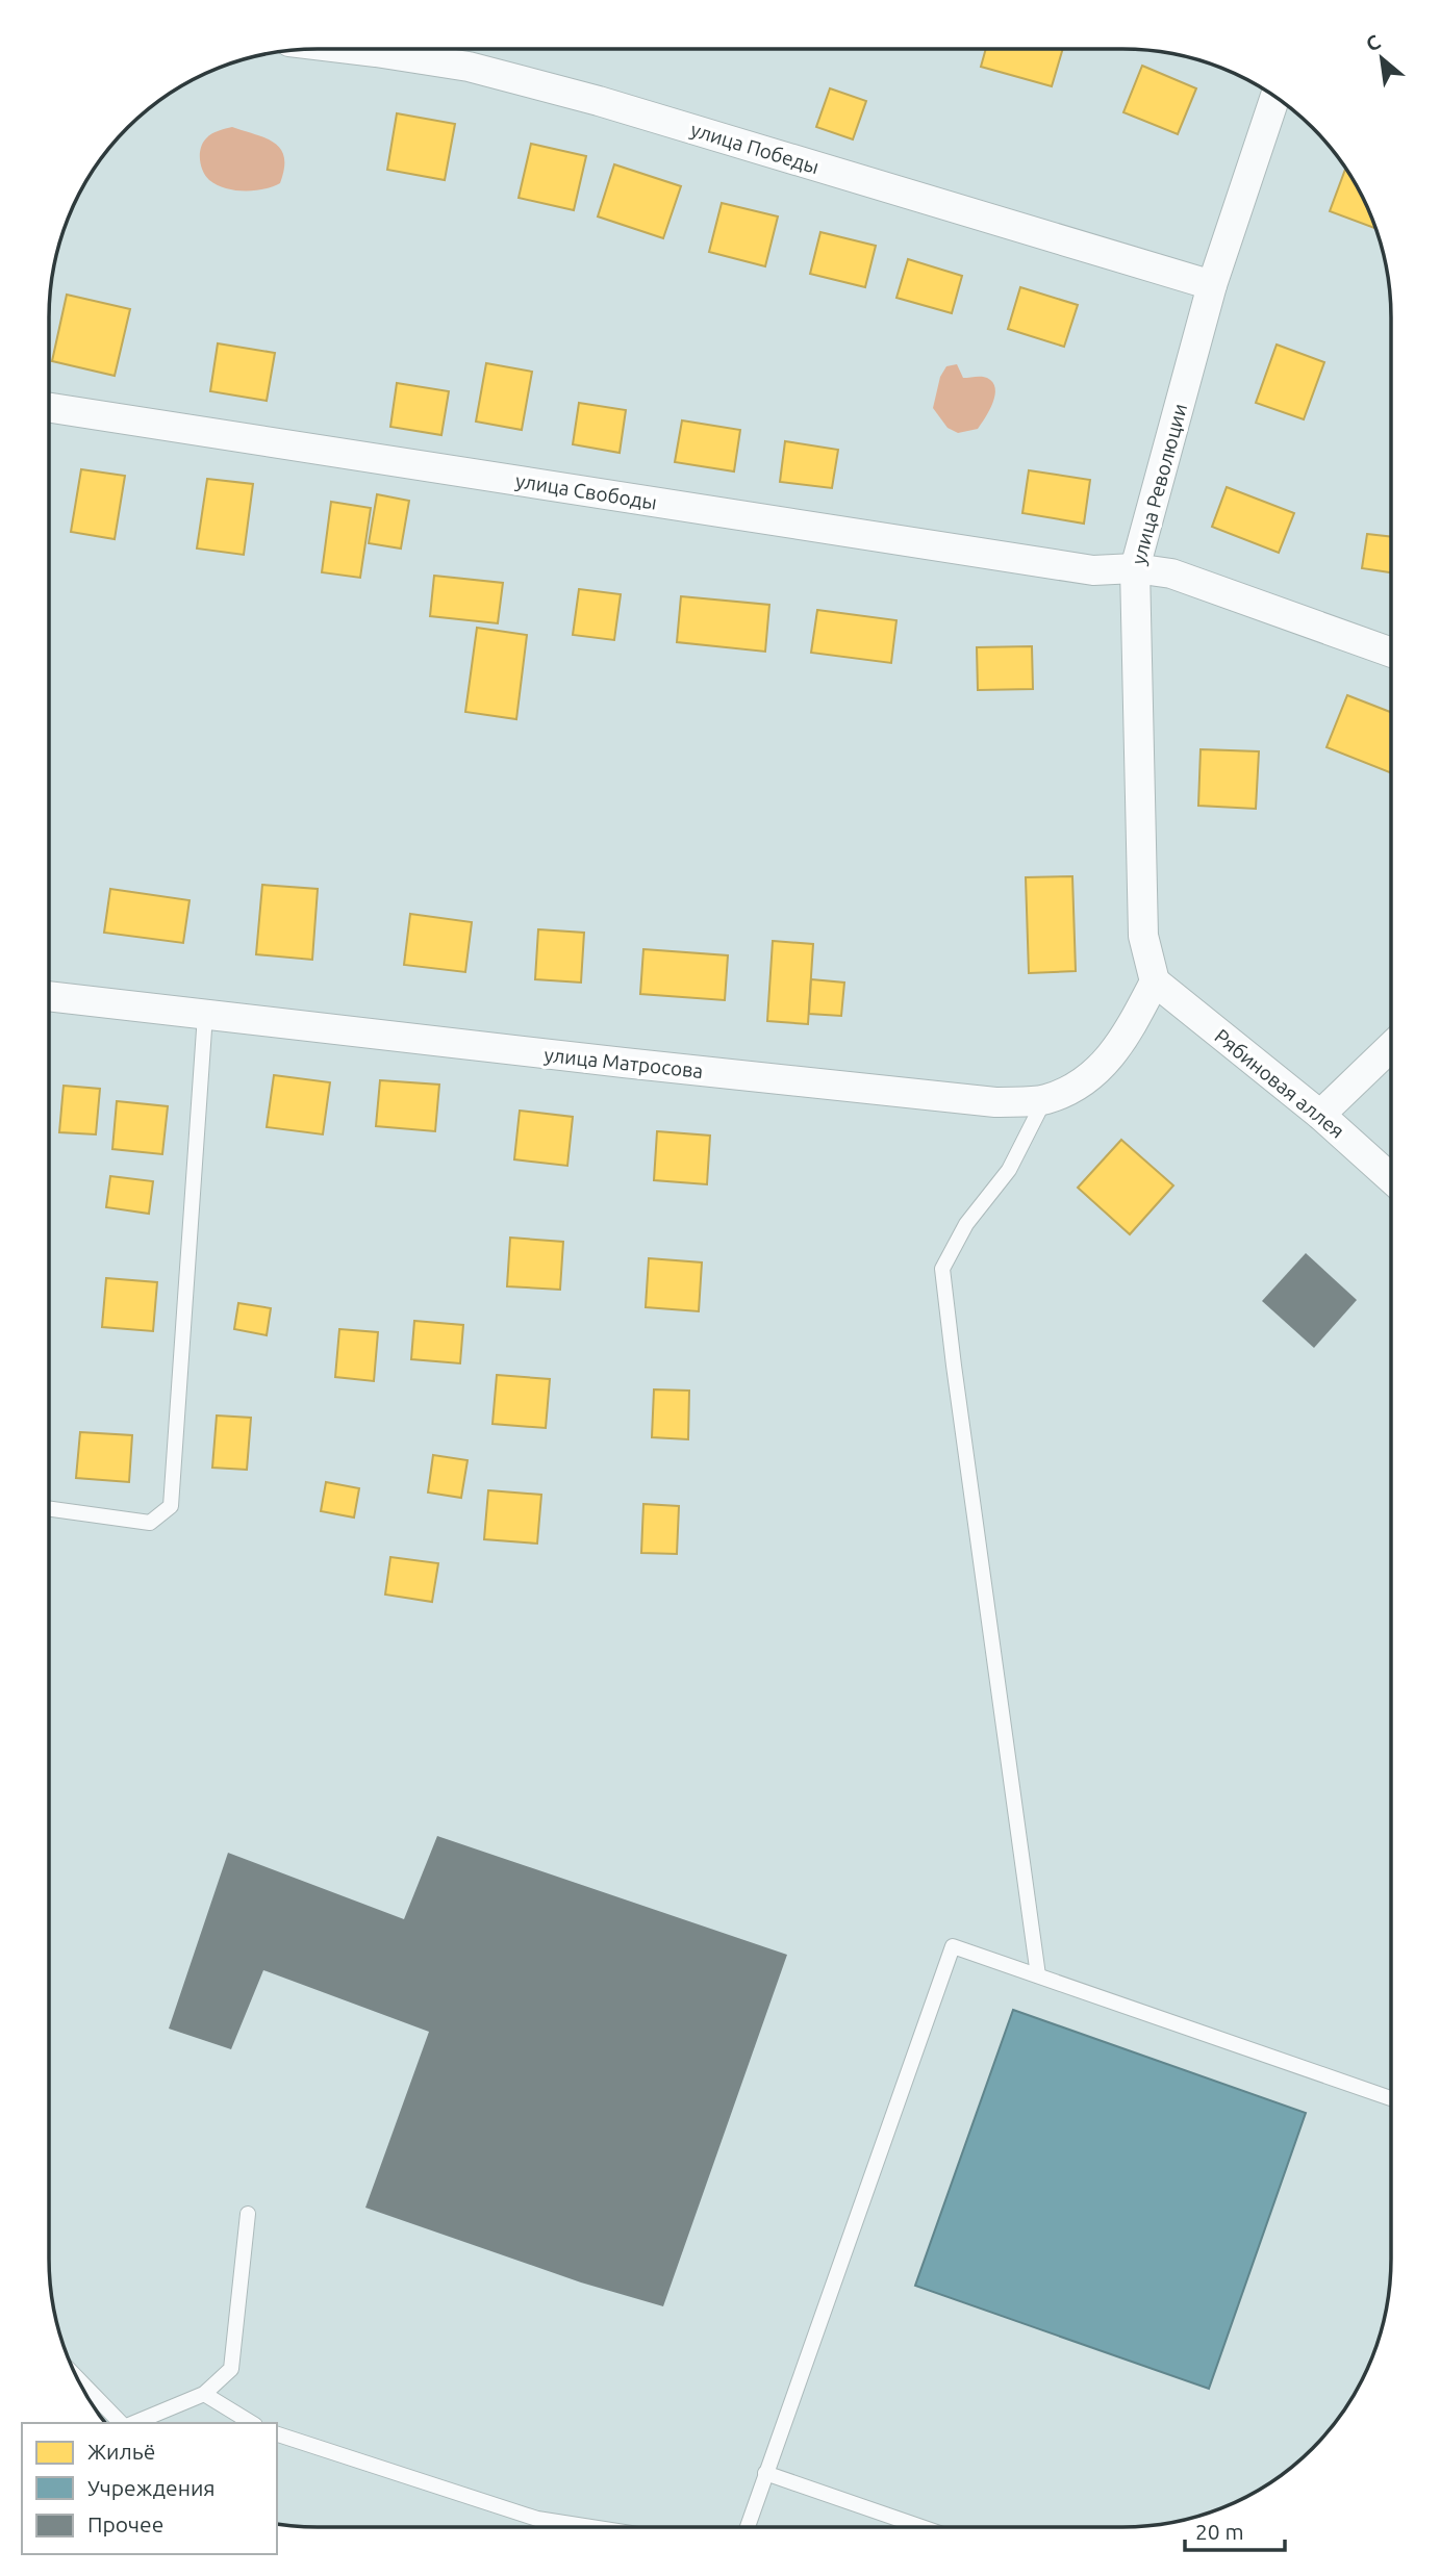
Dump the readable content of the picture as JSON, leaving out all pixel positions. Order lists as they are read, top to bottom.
{
  "streets": {
    "street": [
      "улица Победы",
      "улица Революции",
      "улица Свободы",
      "улица Матросова",
      "Рябиновая аллея"
    ]
  },
  "crossings": [
    ["улица Победы", "улица Революции"],
    ["улица Революции", "улица Свободы"],
    ["улица Революции", "улица Матросова"],
    ["улица Революции", "Рябиновая аллея"],
    ["улица Матросова", "Рябиновая аллея"]
  ],
  "legend": ["Жильё", "Учреждения", "Прочее"],
  "scale_bar": "20 m",
  "north": "top left"
}
